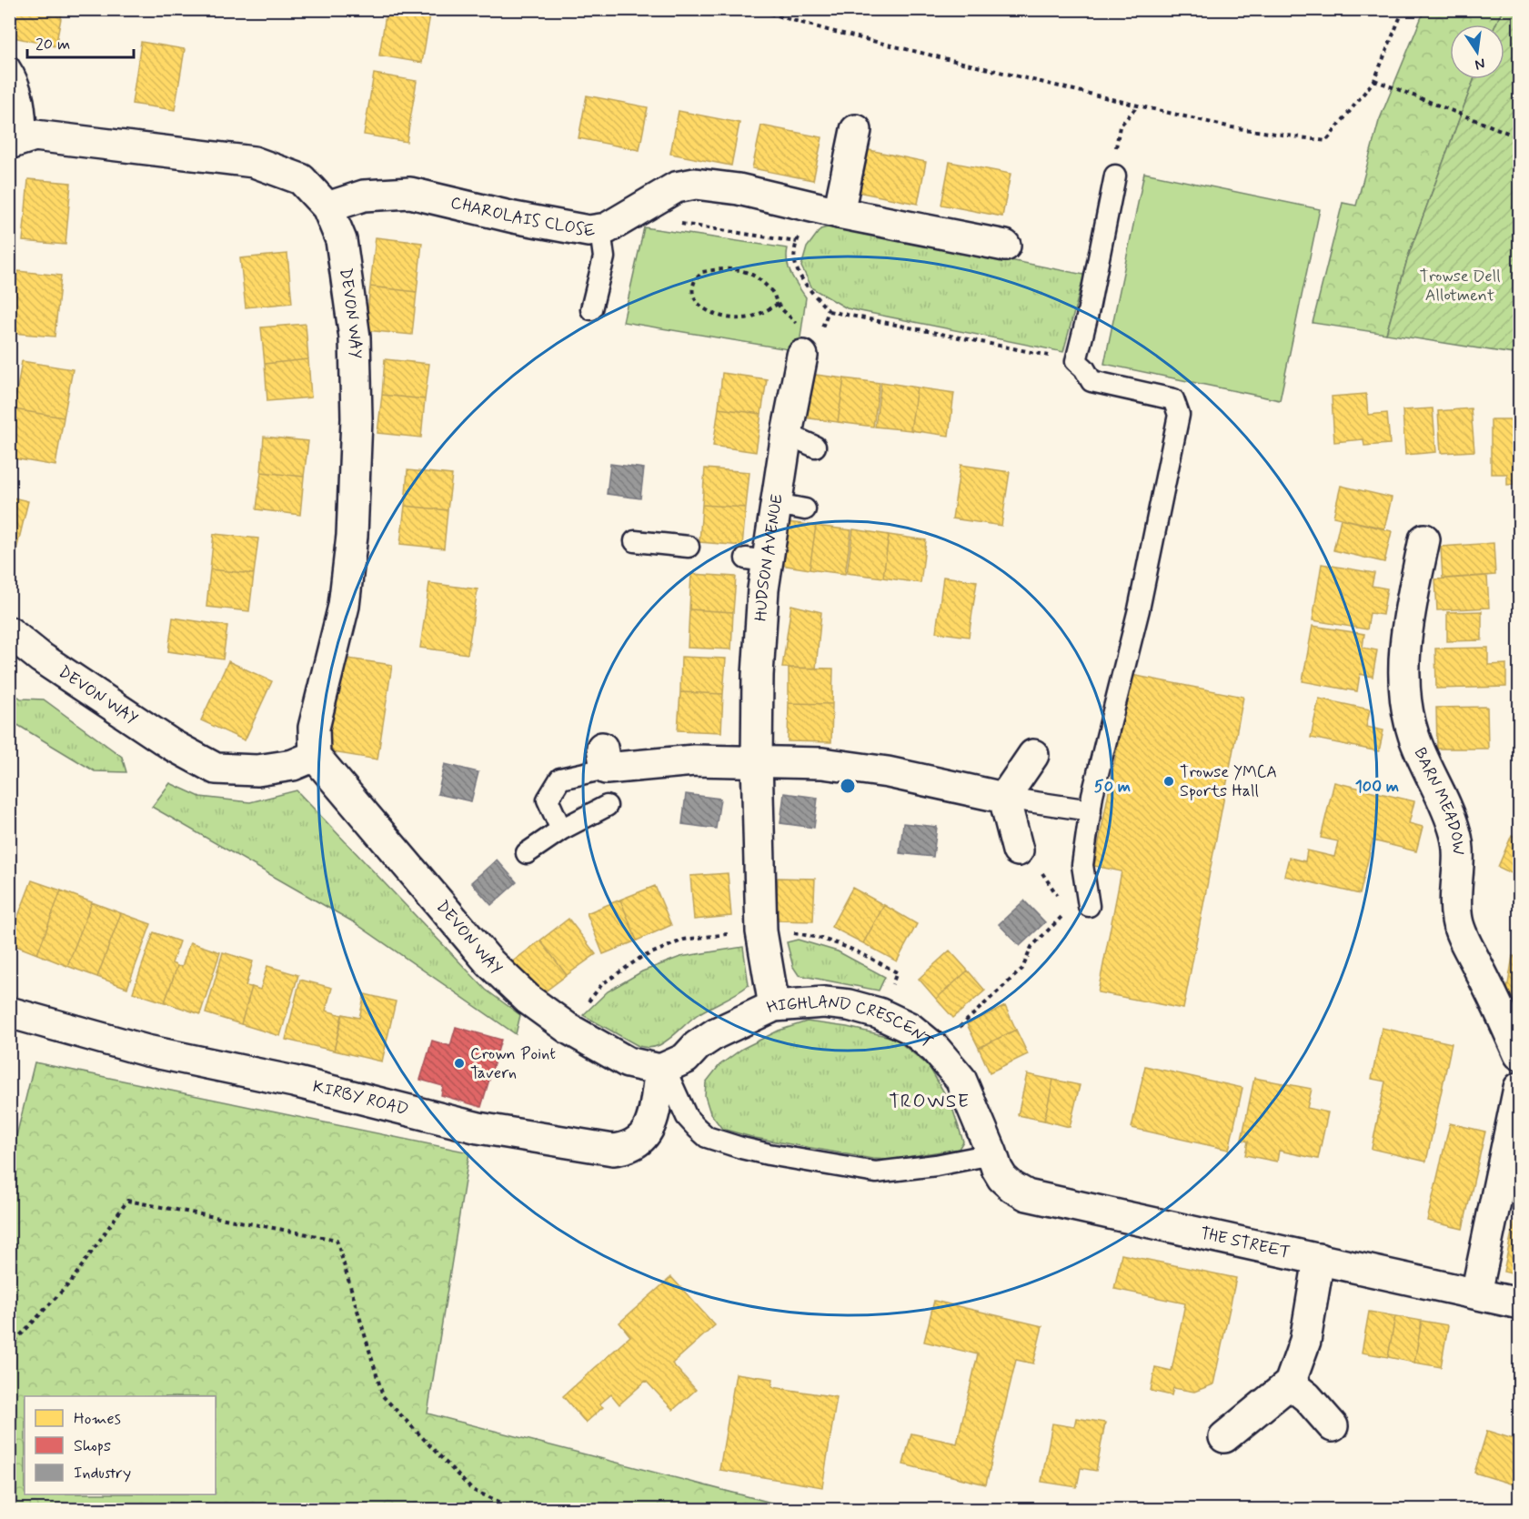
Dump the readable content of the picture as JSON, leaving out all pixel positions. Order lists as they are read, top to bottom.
{
  "streets": {
    "street": [
      "CHAROLAIS CLOSE",
      "DEVON WAY",
      "HUDSON AVENUE",
      "BARN MEADOW",
      "HIGHLAND CRESCENT",
      "KIRBY ROAD",
      "THE STREET"
    ]
  },
  "crossings": [
    ["CHAROLAIS CLOSE", "DEVON WAY"],
    ["DEVON WAY", "HIGHLAND CRESCENT"],
    ["DEVON WAY", "KIRBY ROAD"],
    ["HUDSON AVENUE", "HIGHLAND CRESCENT"],
    ["HIGHLAND CRESCENT", "KIRBY ROAD"],
    ["HIGHLAND CRESCENT", "THE STREET"]
  ],
  "districts": ["TROWSE"],
  "parks": ["Trowse Dell Allotment"],
  "places": ["Trowse YMCA Sports Hall", "Crown Point Tavern"],
  "legend": ["Homes", "Shops", "Industry"],
  "scale_bar": "20 m",
  "north": "bottom",
  "rings": ["50 m", "100 m"]
}
